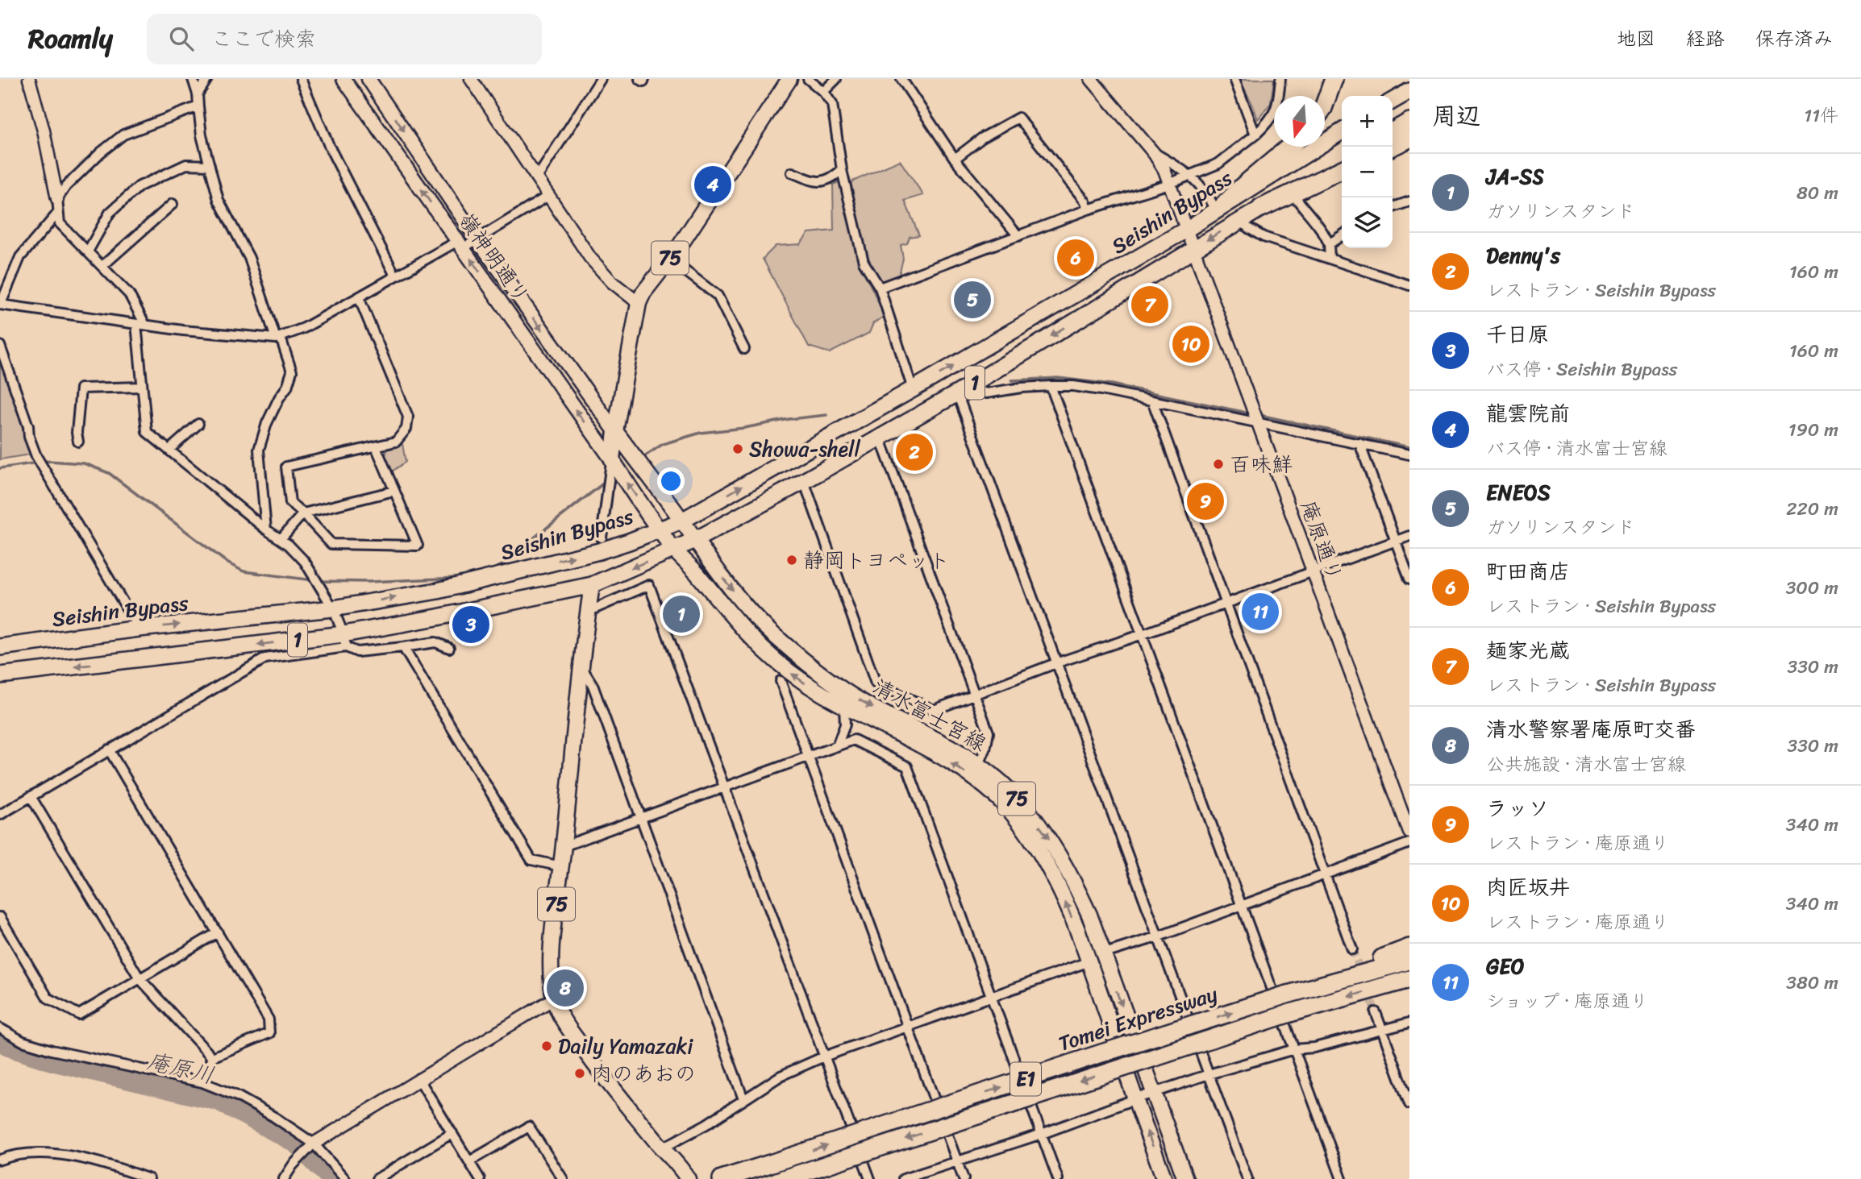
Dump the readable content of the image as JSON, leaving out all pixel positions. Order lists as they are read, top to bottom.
{
  "streets": {
    "highway": [
      "Seishin Bypass",
      "1",
      "Tomei Expressway",
      "E1"
    ],
    "main road": ["嶺神明通り", "75", "清水富士宮線"],
    "street": ["庵原通り"]
  },
  "crossings": [
    ["Seishin Bypass", "75"],
    ["Seishin Bypass", "庵原通り"],
    ["Seishin Bypass", "清水富士宮線"],
    ["嶺神明通り", "75"],
    ["嶺神明通り", "清水富士宮線"],
    ["75", "清水富士宮線"]
  ],
  "water": ["庵原川"],
  "places": [
    "Showa-shell",
    "百味鮮",
    "静岡トヨペット",
    "Daily Yamazaki",
    "肉のあおの"
  ],
  "north": "bottom",
  "page": {
    "header": "Roamly",
    "search": "ここで検索",
    "nav": ["地図", "経路", "保存済み"],
    "heading": ["周辺", "11件"],
    "map_buttons": ["+", "−"],
    "list": [
      {
        "mark": "1",
        "name": "JA-SS",
        "note": "ガソリンスタンド",
        "value": "80 m"
      },
      {
        "mark": "2",
        "name": "Denny's",
        "note": "レストラン · Seishin Bypass",
        "value": "160 m"
      },
      {
        "mark": "3",
        "name": "千日原",
        "note": "バス停 · Seishin Bypass",
        "value": "160 m"
      },
      {
        "mark": "4",
        "name": "龍雲院前",
        "note": "バス停 · 清水富士宮線",
        "value": "190 m"
      },
      {
        "mark": "5",
        "name": "ENEOS",
        "note": "ガソリンスタンド",
        "value": "220 m"
      },
      {
        "mark": "6",
        "name": "町田商店",
        "note": "レストラン · Seishin Bypass",
        "value": "300 m"
      },
      {
        "mark": "7",
        "name": "麺家光蔵",
        "note": "レストラン · Seishin Bypass",
        "value": "330 m"
      },
      {
        "mark": "8",
        "name": "清水警察署庵原町交番",
        "note": "公共施設 · 清水富士宮線",
        "value": "330 m"
      },
      {
        "mark": "9",
        "name": "ラッソ",
        "note": "レストラン · 庵原通り",
        "value": "340 m"
      },
      {
        "mark": "10",
        "name": "肉匠坂井",
        "note": "レストラン · 庵原通り",
        "value": "340 m"
      },
      {
        "mark": "11",
        "name": "GEO",
        "note": "ショップ · 庵原通り",
        "value": "380 m"
      }
    ],
    "pins": [
      "4",
      "6",
      "5",
      "7",
      "10",
      "2",
      "9",
      "11",
      "1",
      "3",
      "8"
    ]
  }
}
